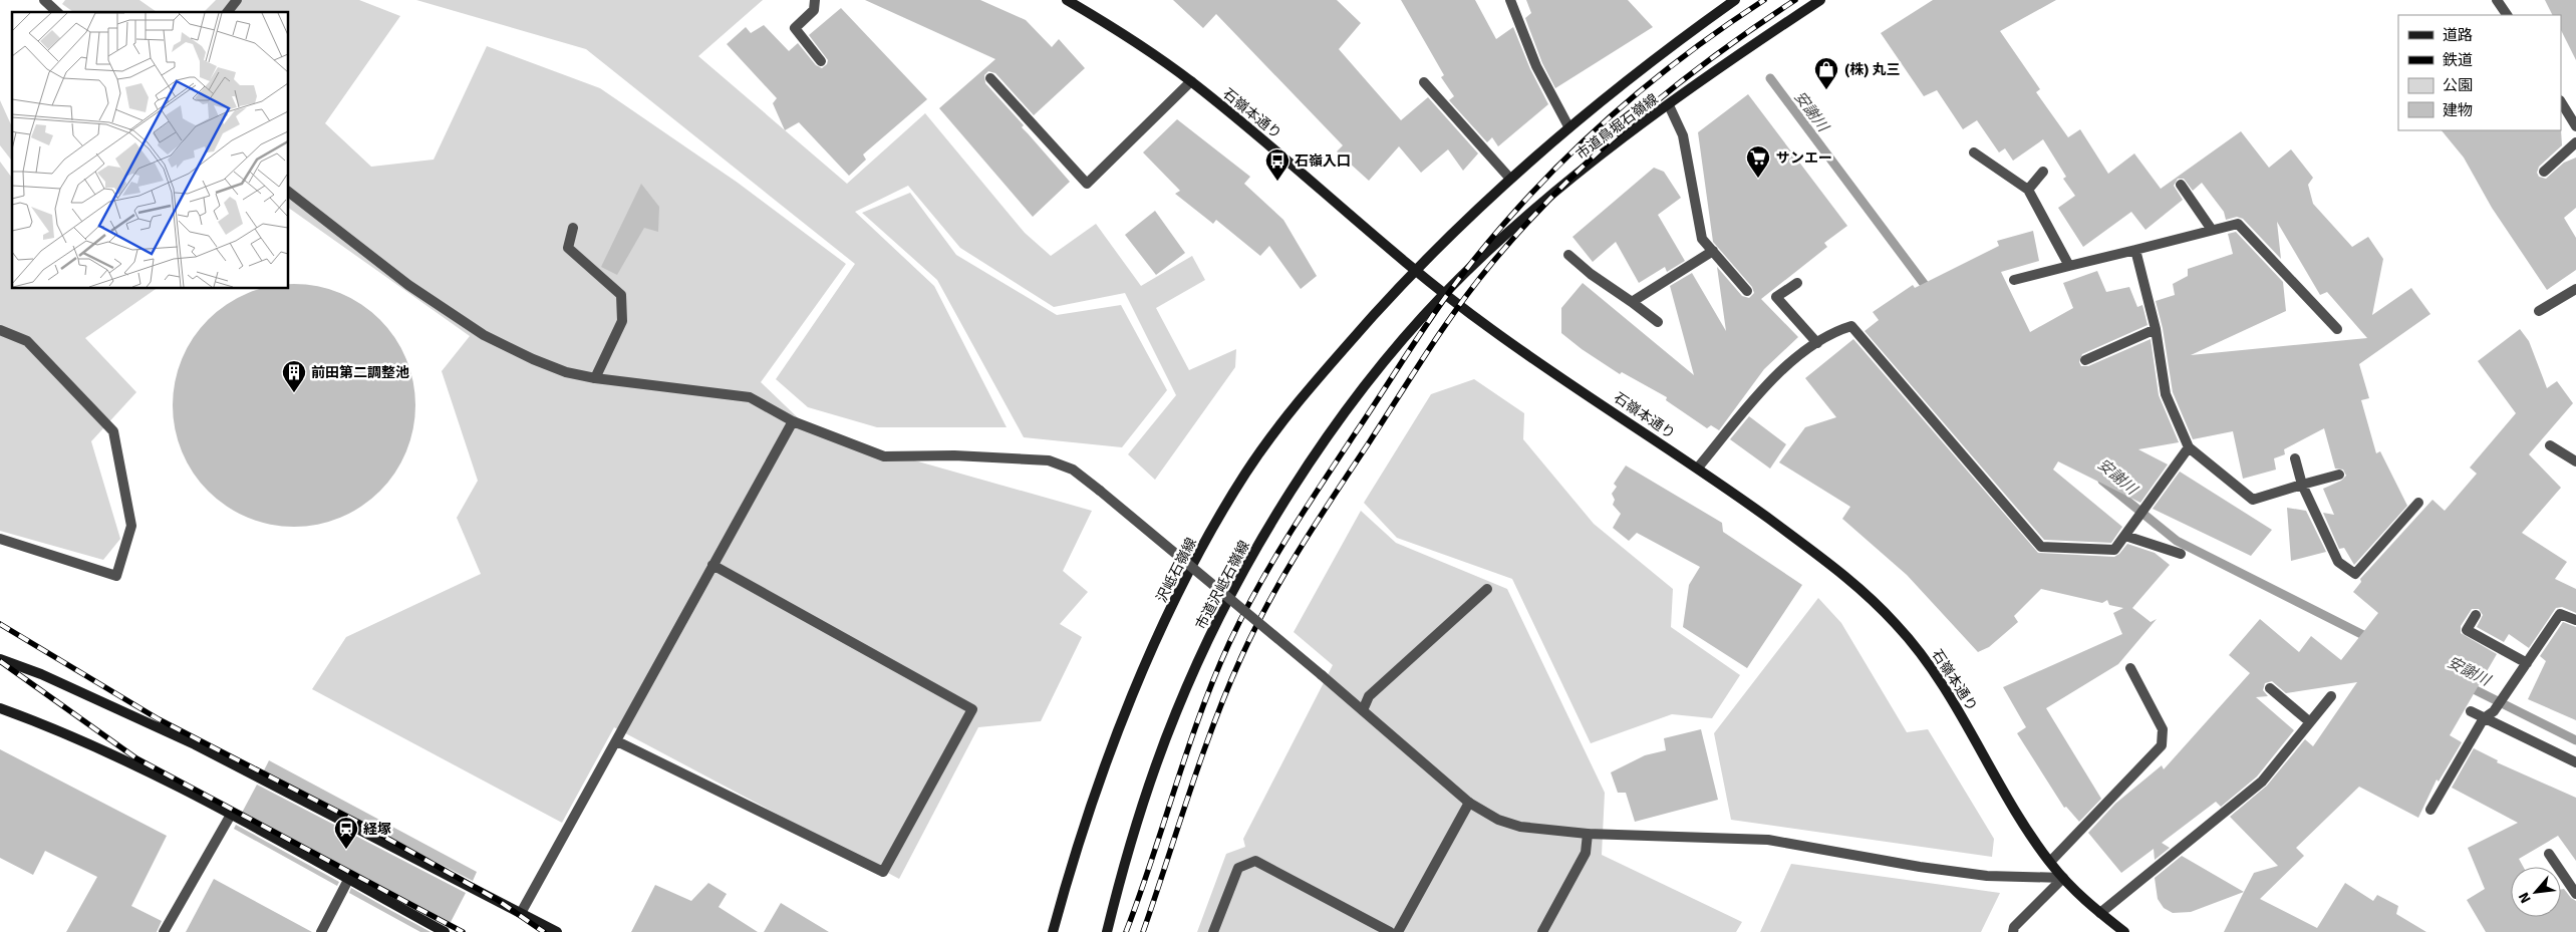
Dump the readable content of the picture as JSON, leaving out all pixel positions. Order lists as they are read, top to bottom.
{
  "streets": {
    "street": [
      "石嶺本通り",
      "市道鳥堀石嶺線",
      "沢岻石嶺線",
      "市道沢岻石嶺線"
    ]
  },
  "crossings": [
    ["石嶺本通り", "市道鳥堀石嶺線"],
    ["石嶺本通り", "沢岻石嶺線"],
    ["石嶺本通り", "市道沢岻石嶺線"],
    ["市道鳥堀石嶺線", "沢岻石嶺線"],
    ["市道鳥堀石嶺線", "市道沢岻石嶺線"]
  ],
  "water": ["安謝川"],
  "places": {
    "shop": ["(株) 丸三"],
    "supermarket": ["サンエー"],
    "bus stop": ["石嶺入口"],
    "building": ["前田第二調整池"],
    "station": ["経塚"]
  },
  "legend": [
    "道路",
    "鉄道",
    "公園",
    "建物"
  ],
  "north": "bottom left"
}
